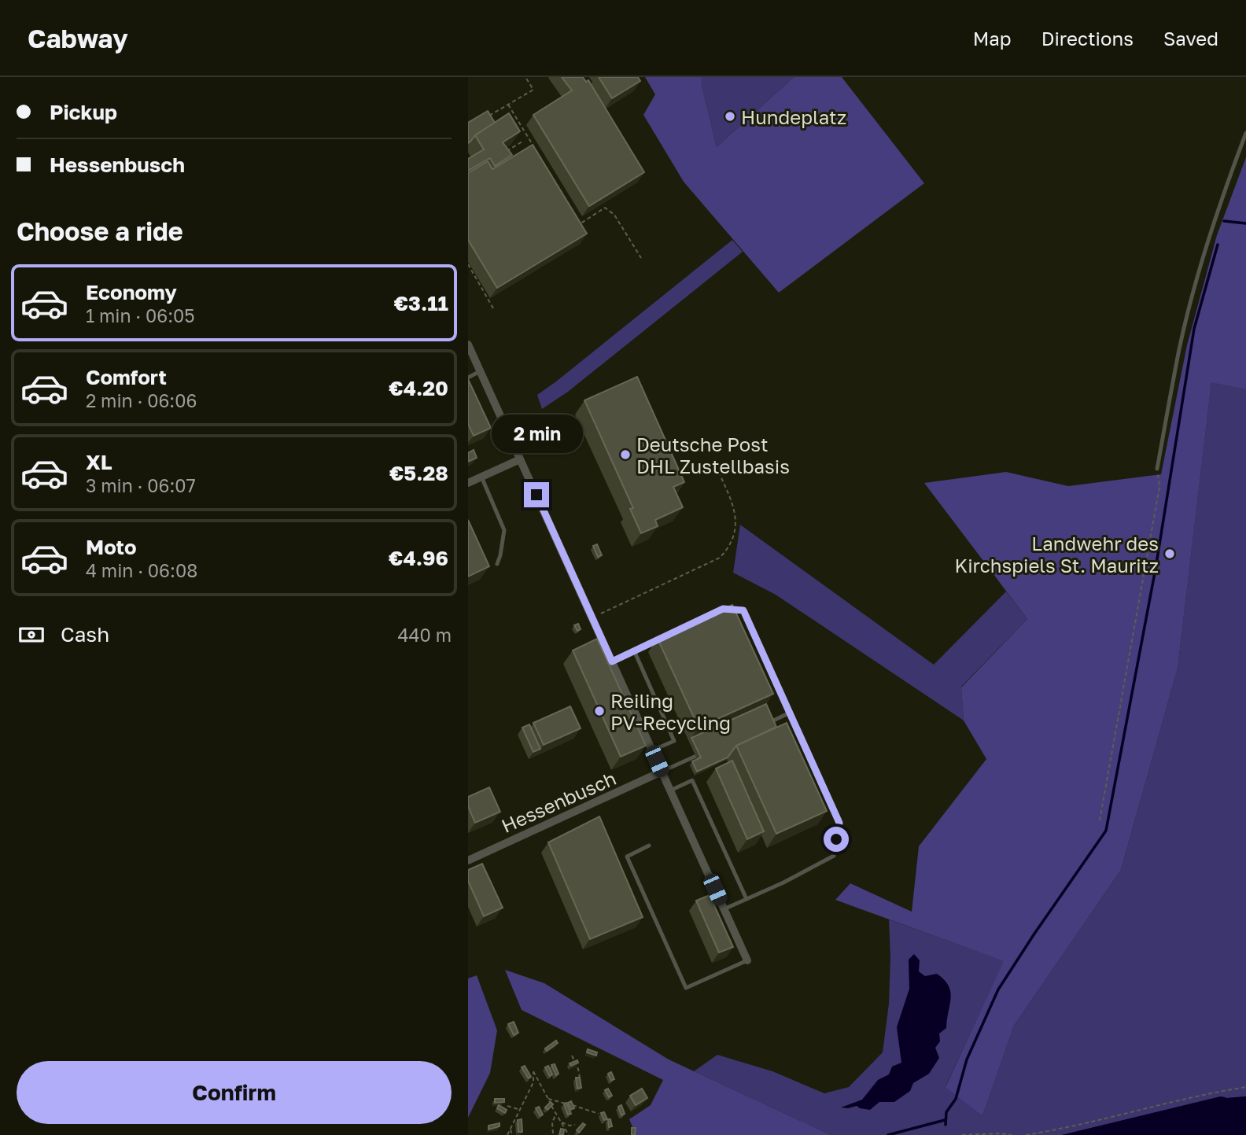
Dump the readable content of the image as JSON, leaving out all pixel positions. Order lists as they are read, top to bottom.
{
  "streets": {
    "street": ["Hessenbusch"]
  },
  "places": [
    "Hundeplatz",
    "Deutsche Post DHL Zustellbasis",
    "Landwehr des Kirchspiels St. Mauritz",
    "Reiling PV-Recycling"
  ],
  "page": {
    "header": "Cabway",
    "nav": ["Map", "Directions", "Saved"],
    "banner": ["Pickup", "Hessenbusch"],
    "heading": "Choose a ride",
    "list": [
      {
        "name": "Economy",
        "note": "1 min · 06:05",
        "value": "€3.11"
      },
      {
        "name": "Comfort",
        "note": "2 min · 06:06",
        "value": "€4.20"
      },
      {
        "name": "XL",
        "note": "3 min · 06:07",
        "value": "€5.28"
      },
      {
        "name": "Moto",
        "note": "4 min · 06:08",
        "value": "€4.96"
      }
    ],
    "bubble": "2 min",
    "pay": ["Cash", "440 m"],
    "buttons": "Confirm"
  }
}
